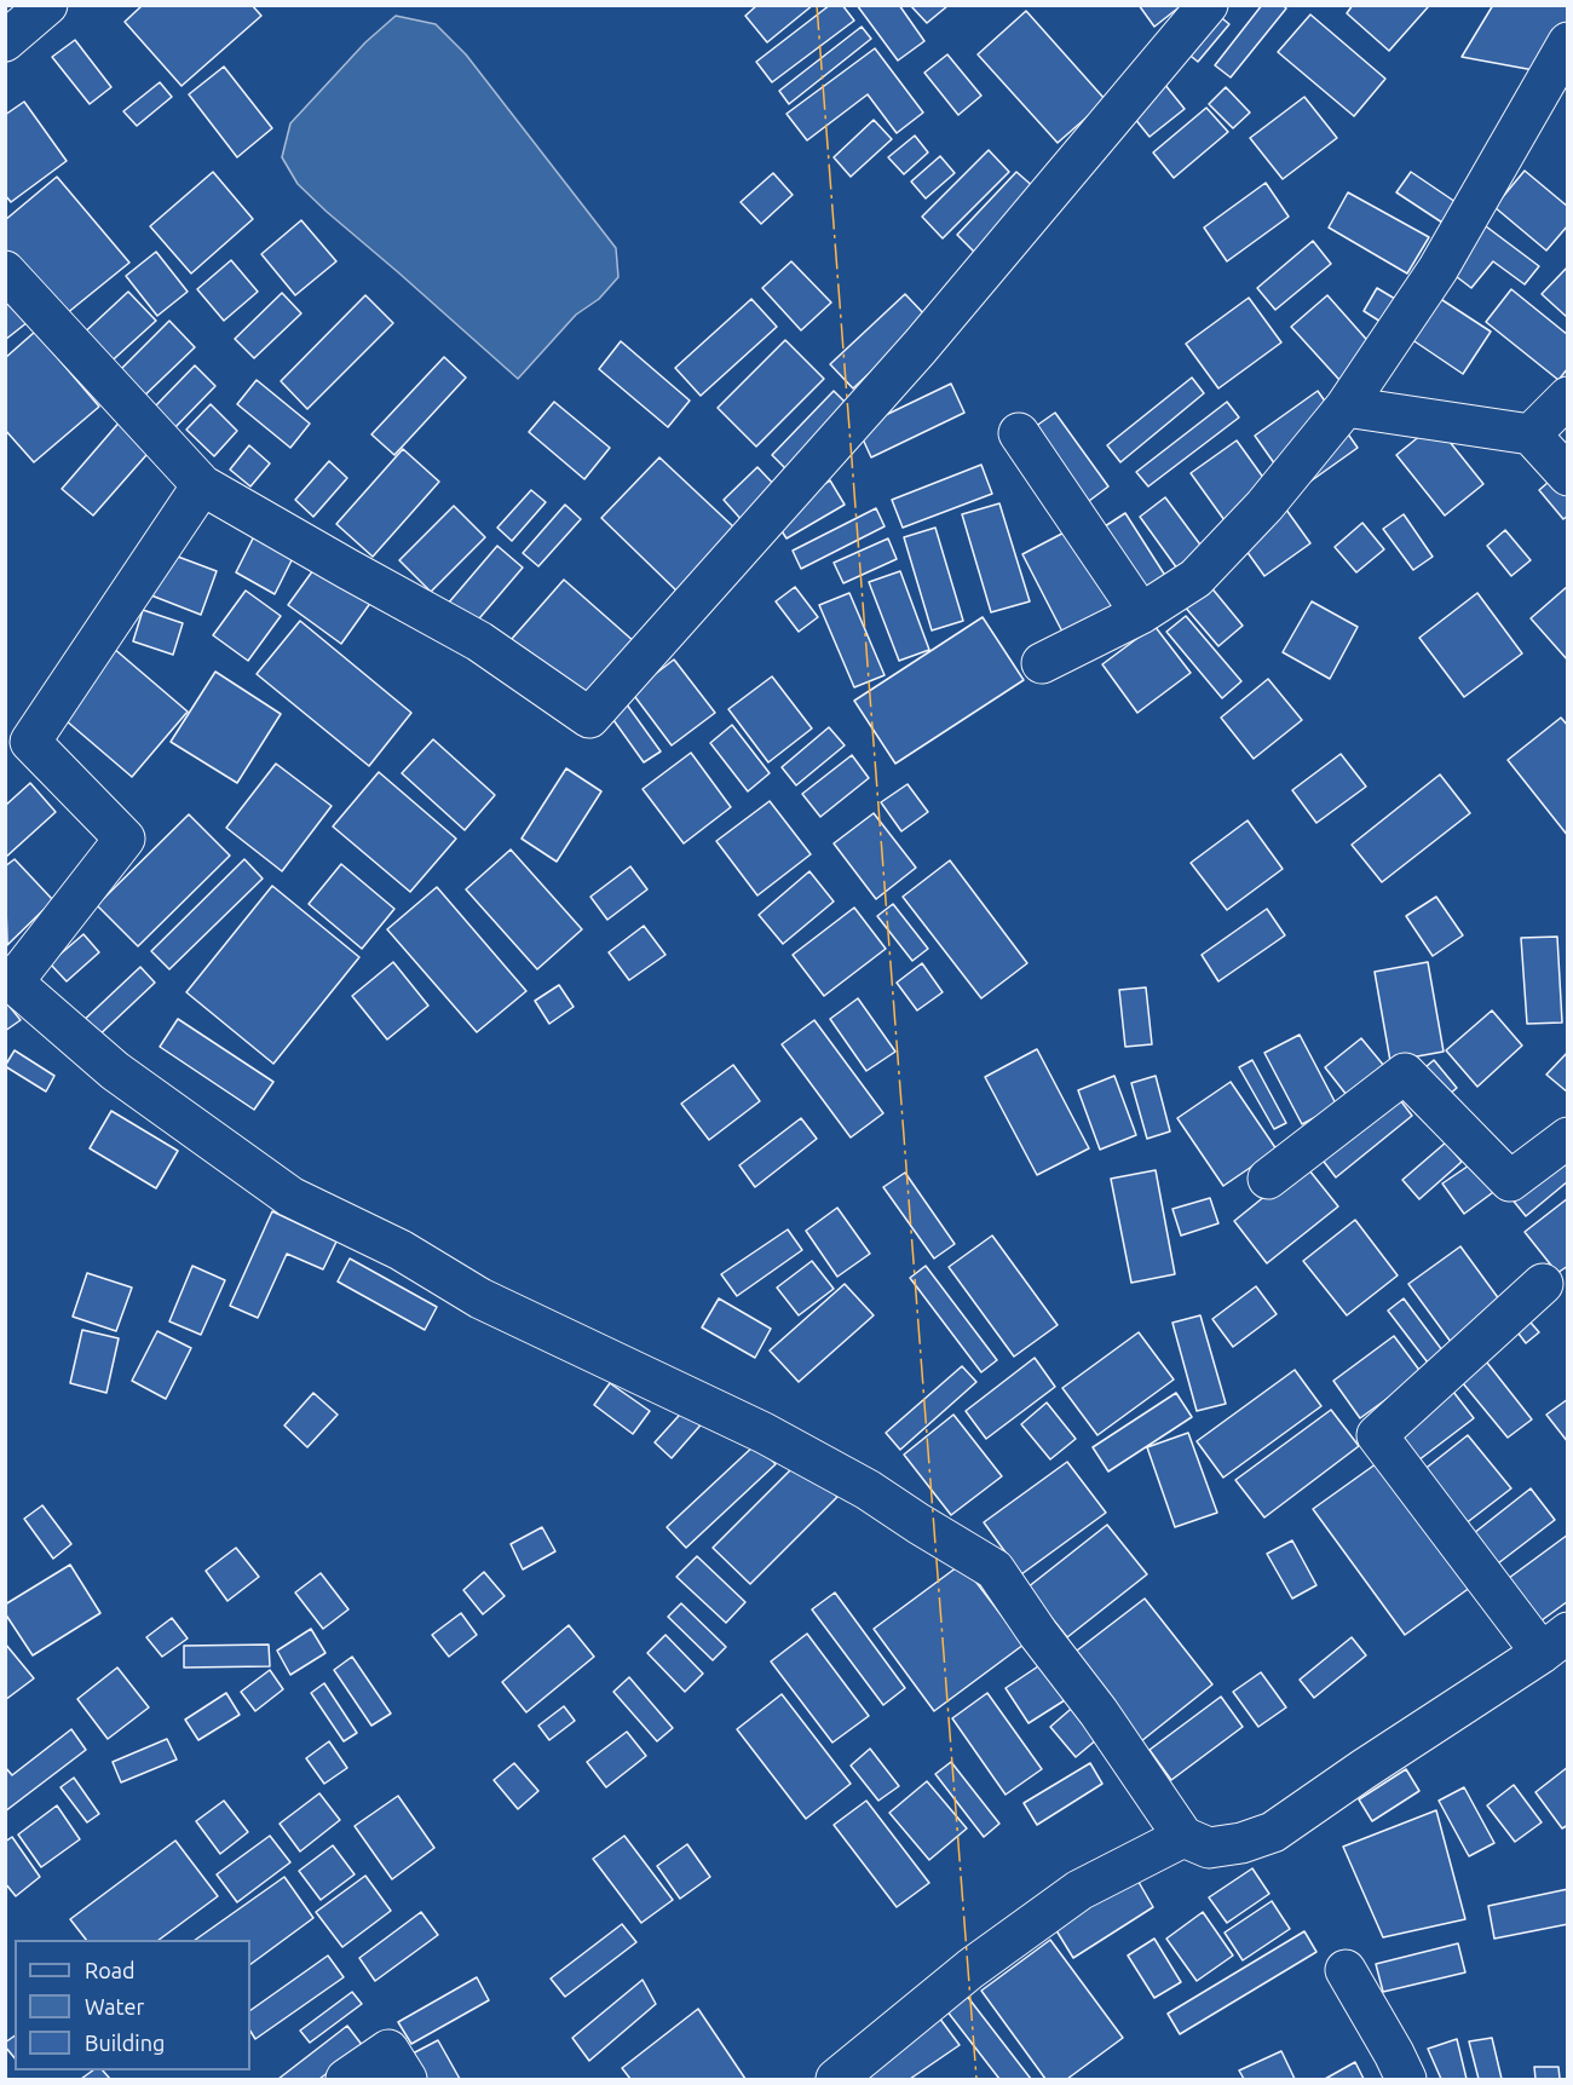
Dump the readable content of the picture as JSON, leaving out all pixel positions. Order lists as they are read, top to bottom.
{
  "legend": ["Road", "Water", "Building"]
}
